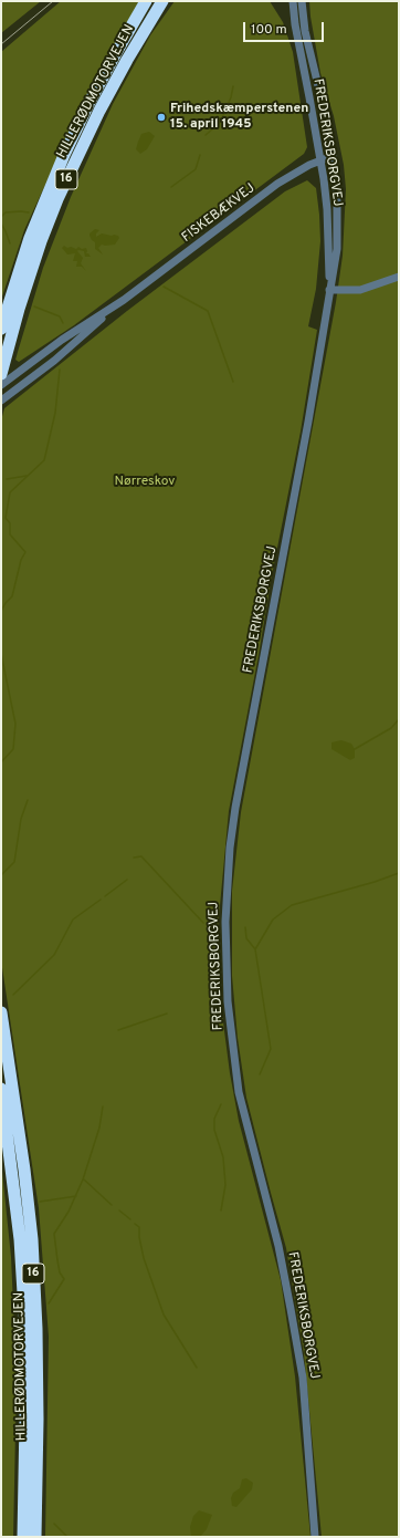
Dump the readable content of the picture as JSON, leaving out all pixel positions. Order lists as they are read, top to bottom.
{
  "streets": {
    "highway": ["HILLERØDMOTORVEJEN", "16"],
    "street": ["FREDERIKSBORGVEJ", "FISKEBÆKVEJ"]
  },
  "crossings": [
    ["FREDERIKSBORGVEJ", "FISKEBÆKVEJ"]
  ],
  "parks": ["Nørreskov"],
  "places": ["Frihedskæmperstenen 15. april 1945"],
  "scale_bar": "100 m"
}
